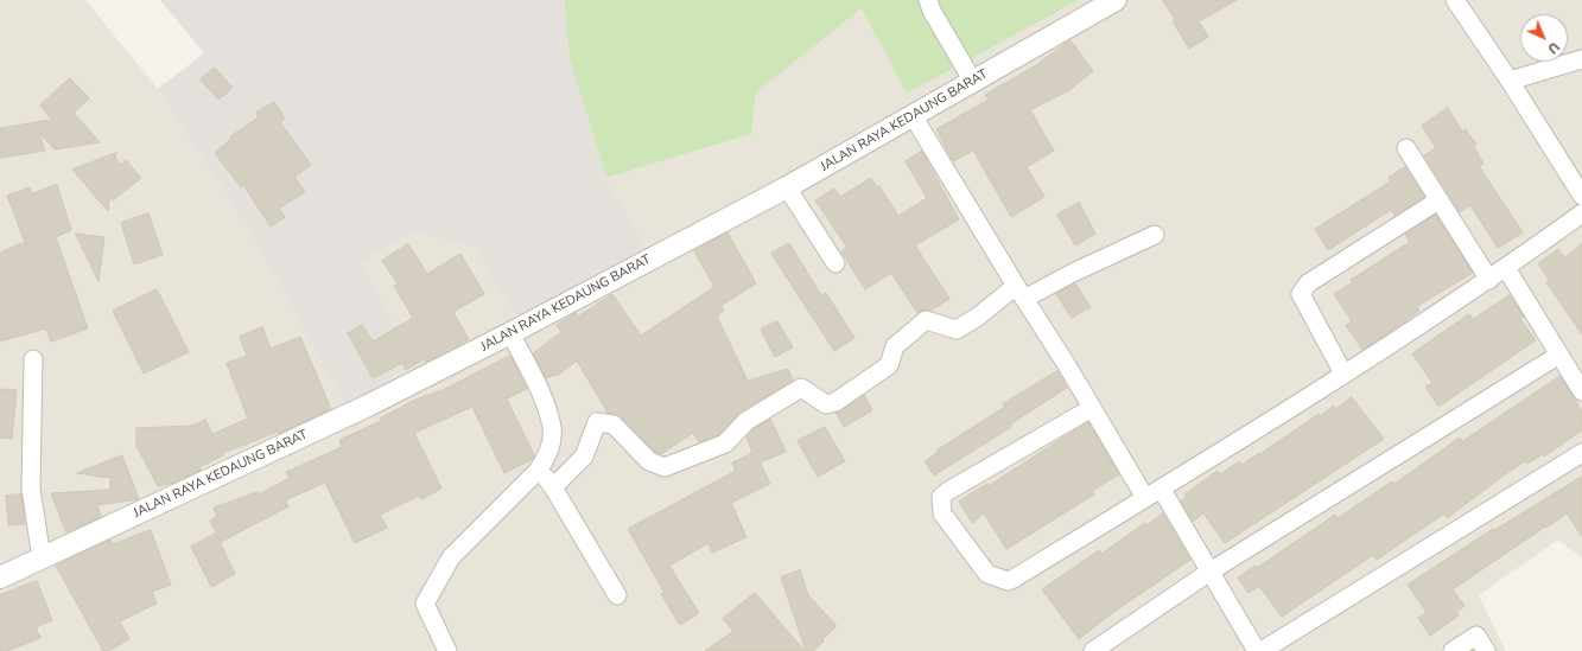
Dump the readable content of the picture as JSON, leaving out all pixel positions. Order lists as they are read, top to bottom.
{
  "streets": {
    "street": ["JALAN RAYA KEDAUNG BARAT"]
  },
  "north": "bottom right"
}
